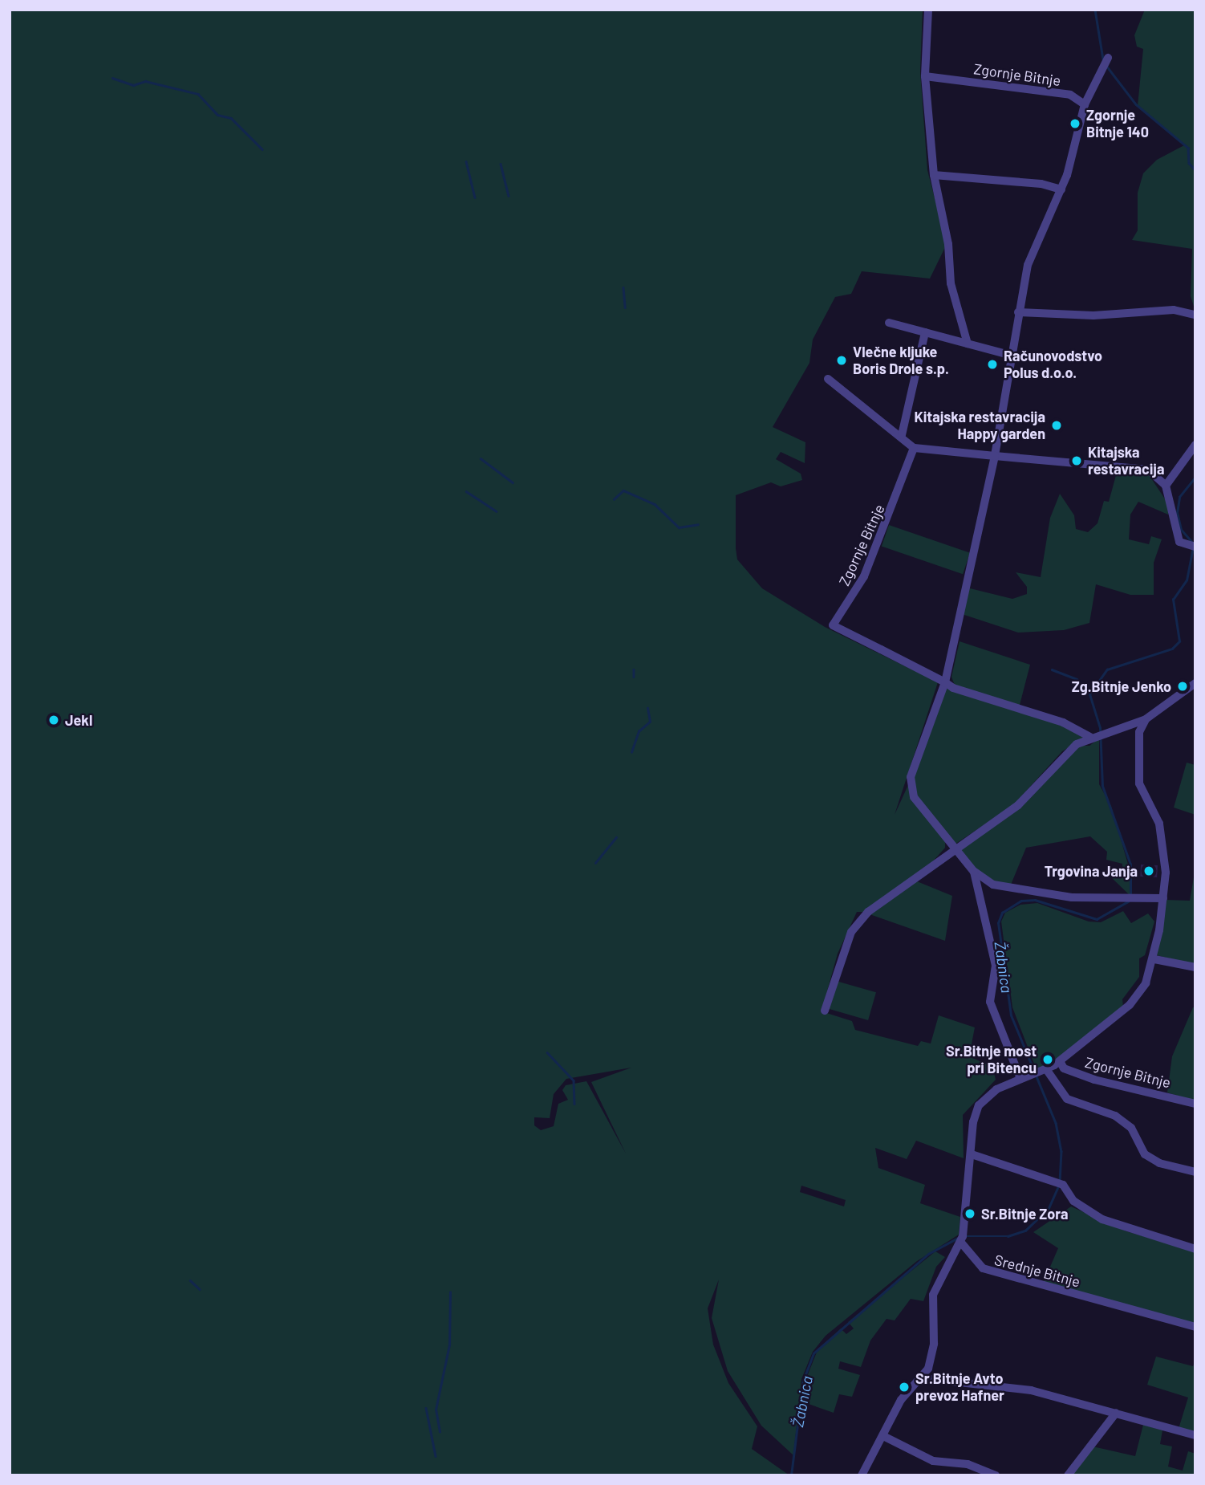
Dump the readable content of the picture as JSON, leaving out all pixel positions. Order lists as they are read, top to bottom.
{
  "streets": {
    "street": ["Zgornje Bitnje", "Srednje Bitnje"]
  },
  "water": ["Žabnica"],
  "places": [
    "Zgornje Bitnje 140",
    "Vlečne kljuke Boris Drole s.p.",
    "Računovodstvo Polus d.o.o.",
    "Kitajska restavracija Happy garden",
    "Kitajska restavracija",
    "Zg.Bitnje Jenko",
    "Jekl",
    "Trgovina Janja",
    "Sr.Bitnje most pri Bitencu",
    "Sr.Bitnje Zora",
    "Sr.Bitnje Avto prevoz Hafner"
  ]
}
